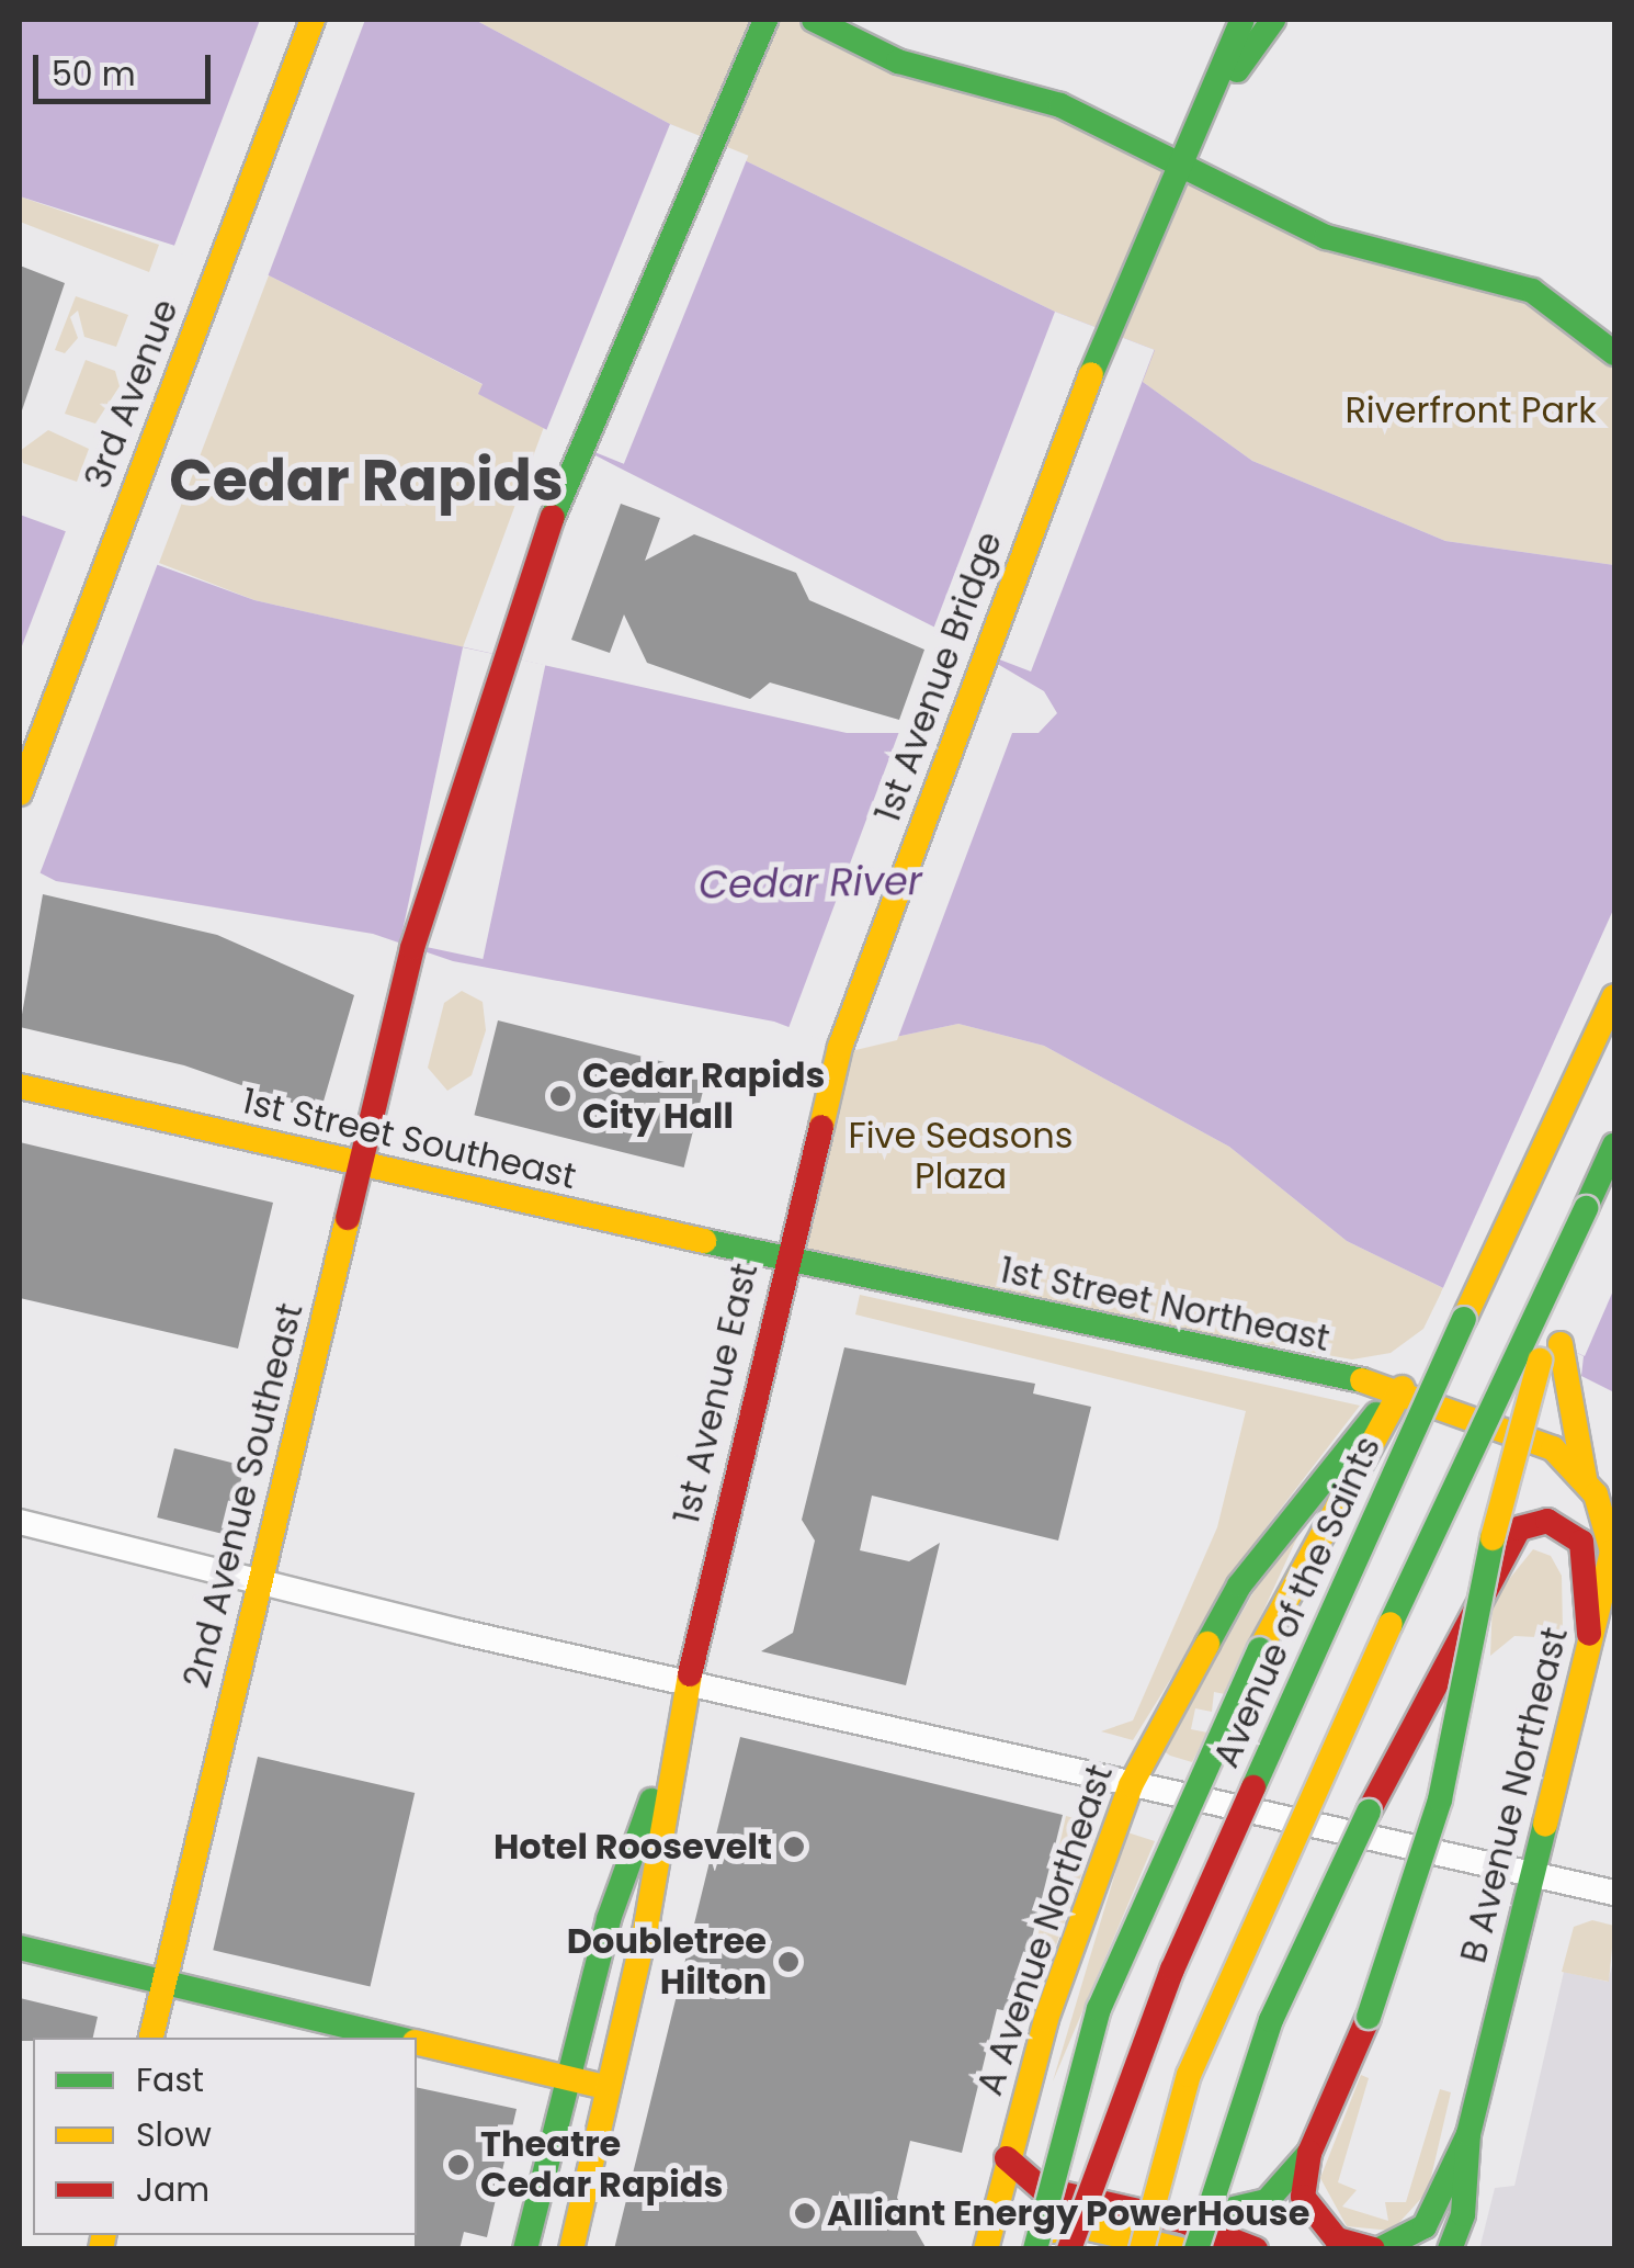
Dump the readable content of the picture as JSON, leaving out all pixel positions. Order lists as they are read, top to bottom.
{
  "streets": {
    "main road": [
      "3rd Avenue",
      "1st Avenue Bridge",
      "1st Street Southeast",
      "1st Street Northeast",
      "1st Avenue East",
      "2nd Avenue Southeast",
      "Avenue of the Saints",
      "B Avenue Northeast",
      "A Avenue Northeast"
    ]
  },
  "crossings": [
    ["1st Avenue Bridge", "1st Avenue East"],
    ["1st Street Southeast", "1st Street Northeast"],
    ["1st Street Southeast", "1st Avenue East"],
    ["1st Street Southeast", "2nd Avenue Southeast"],
    ["1st Street Northeast", "1st Avenue East"],
    ["1st Street Northeast", "A Avenue Northeast"]
  ],
  "districts": ["Cedar Rapids"],
  "water": ["Cedar River"],
  "parks": ["Riverfront Park", "Five Seasons Plaza"],
  "places": [
    "Cedar Rapids City Hall",
    "Hotel Roosevelt",
    "Doubletree Hilton",
    "Theatre Cedar Rapids",
    "Alliant Energy PowerHouse"
  ],
  "legend": ["Fast", "Slow", "Jam"],
  "scale_bar": "50 m"
}
